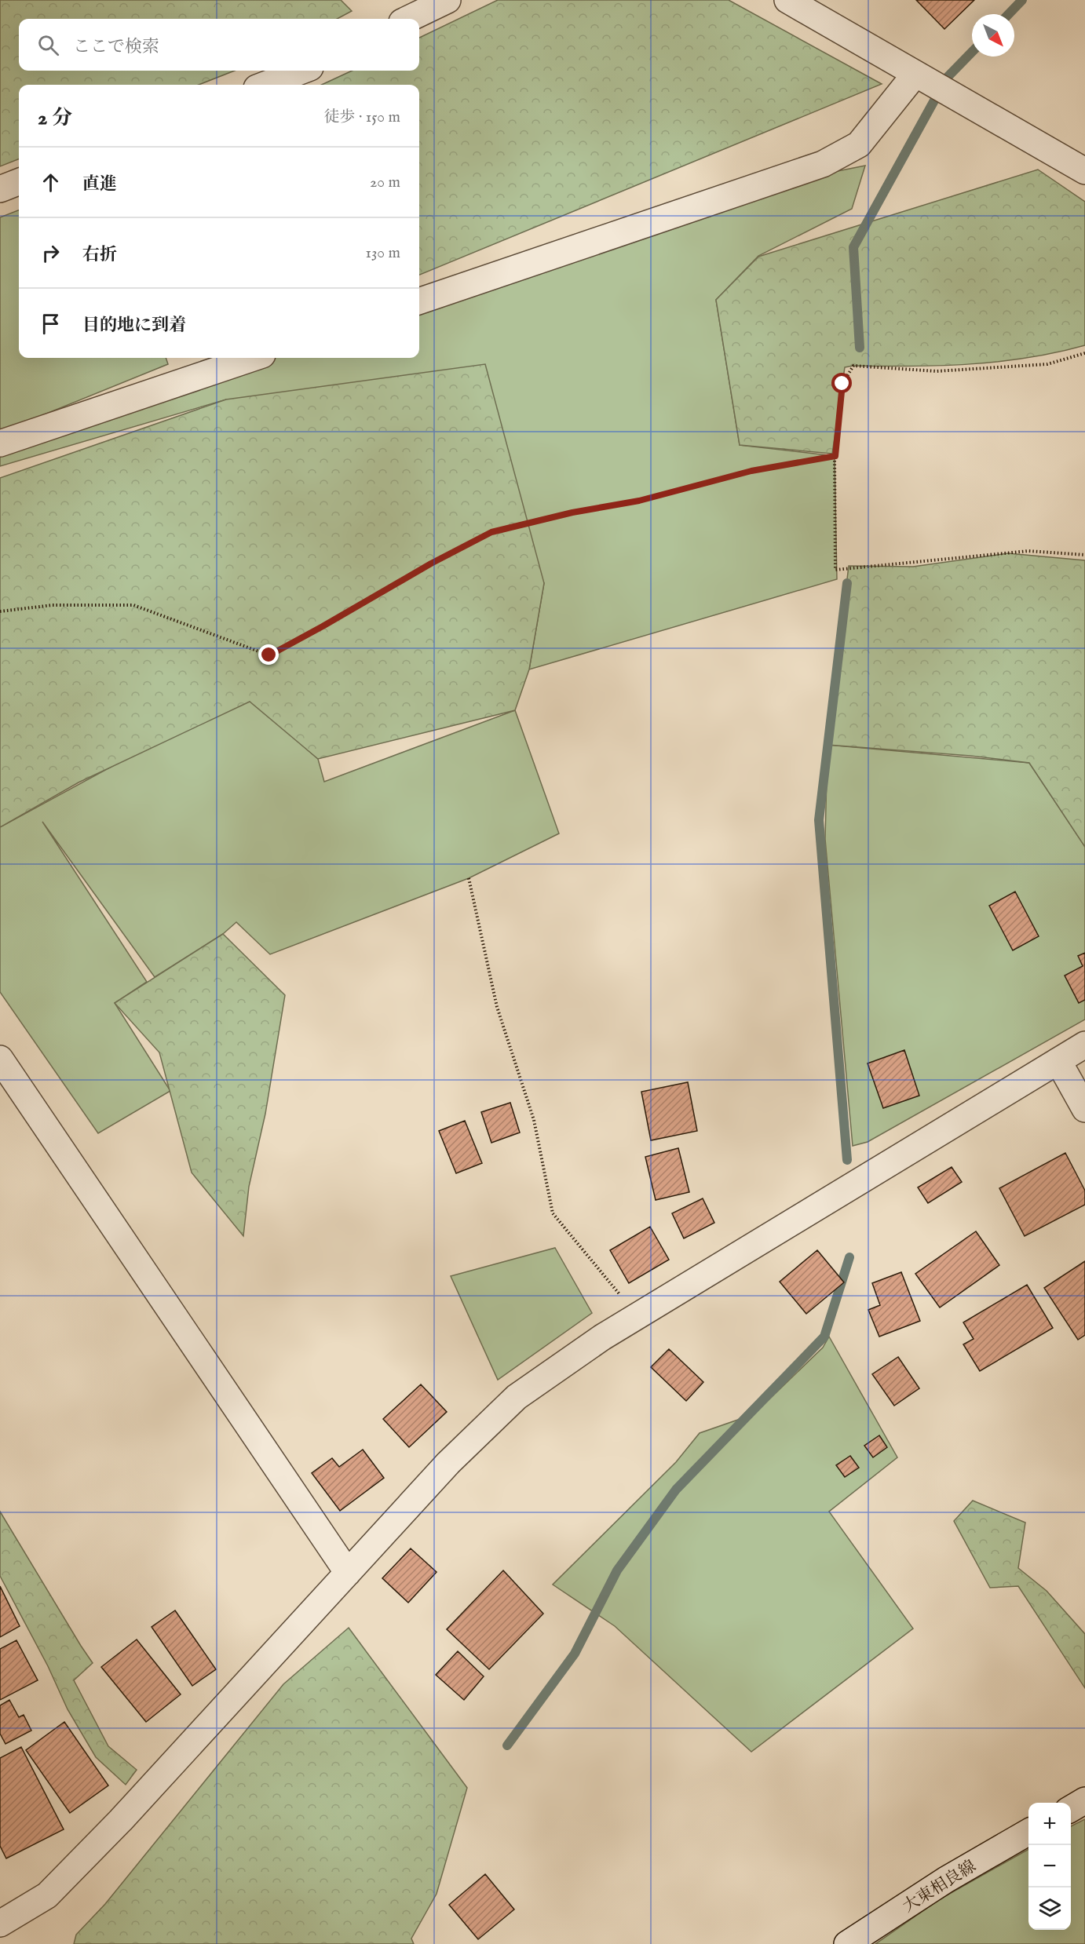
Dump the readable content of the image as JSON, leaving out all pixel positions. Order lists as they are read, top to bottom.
{
  "streets": {
    "street": ["大東相良線"]
  },
  "north": "bottom right",
  "page": {
    "search": "ここで検索",
    "heading": ["2 分", "徒歩 · 150 m"],
    "list": [
      ["直進", "20 m"],
      ["右折", "130 m"],
      "目的地に到着"
    ],
    "map_buttons": ["+", "−"]
  }
}
